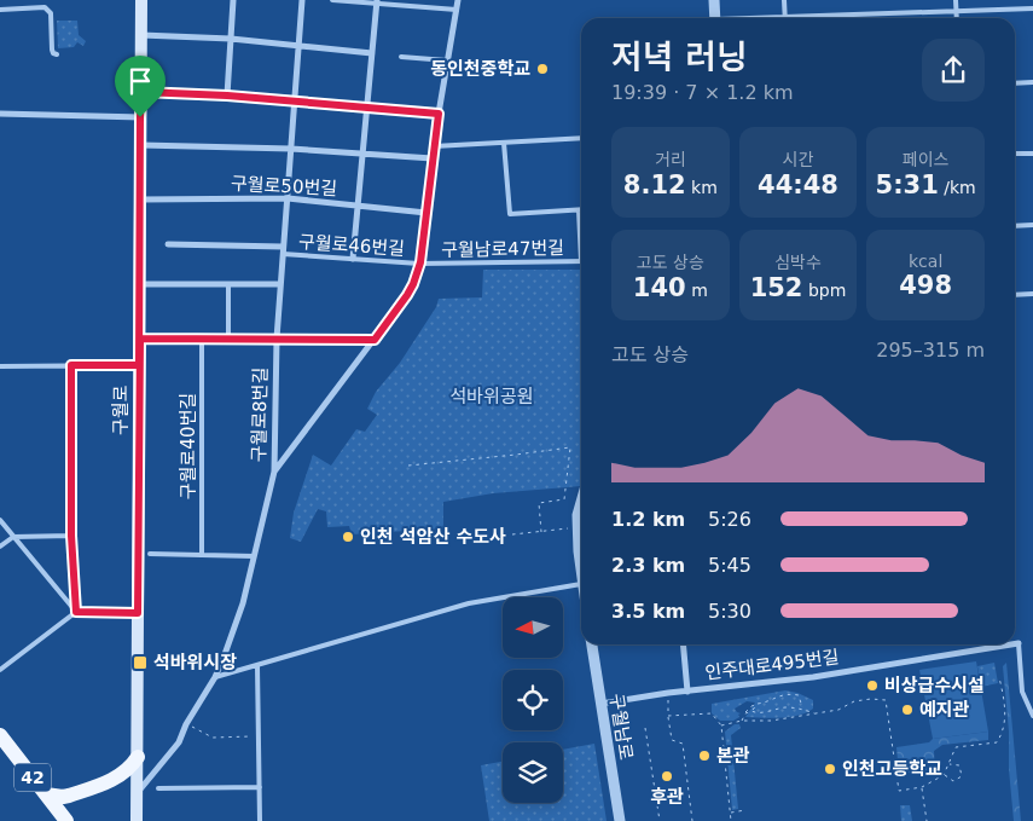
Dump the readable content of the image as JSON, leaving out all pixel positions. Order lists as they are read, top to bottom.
{
  "streets": {
    "main road": ["구월로", "42"],
    "street": [
      "구월로50번길",
      "구월로8번길",
      "인주대로495번길",
      "구월남로"
    ],
    "lane": ["구월로46번길", "구월남로47번길", "구월로40번길"]
  },
  "crossings": [
    ["구월로50번길", "구월로"],
    ["구월로50번길", "구월로8번길"],
    ["구월로46번길", "구월남로47번길"],
    ["구월로46번길", "구월로8번길"],
    ["구월로", "구월로8번길"],
    ["인주대로495번길", "구월남로"]
  ],
  "parks": ["석바위공원"],
  "places": {
    "other": [
      "동인천중학교",
      "인천 석암산 수도사",
      "비상급수시설",
      "예지관",
      "본관",
      "인천고등학교",
      "후관"
    ],
    "transit": ["석바위시장"]
  },
  "north": "left",
  "page": {
    "heading": ["저녁 러닝", "19:39 · 7 × 1.2 km"],
    "stats": [
      ["거리", "8.12 km"],
      ["시간", "44:48"],
      ["페이스", "5:31 /km"],
      ["고도 상승", "140 m"],
      ["심박수", "152 bpm"],
      ["kcal", "498"]
    ],
    "chart": ["고도 상승", "295–315 m"],
    "list": [
      {
        "name": "1.2 km",
        "note": "5:26"
      },
      {
        "name": "2.3 km",
        "note": "5:45"
      },
      {
        "name": "3.5 km",
        "note": "5:30"
      }
    ]
  }
}
